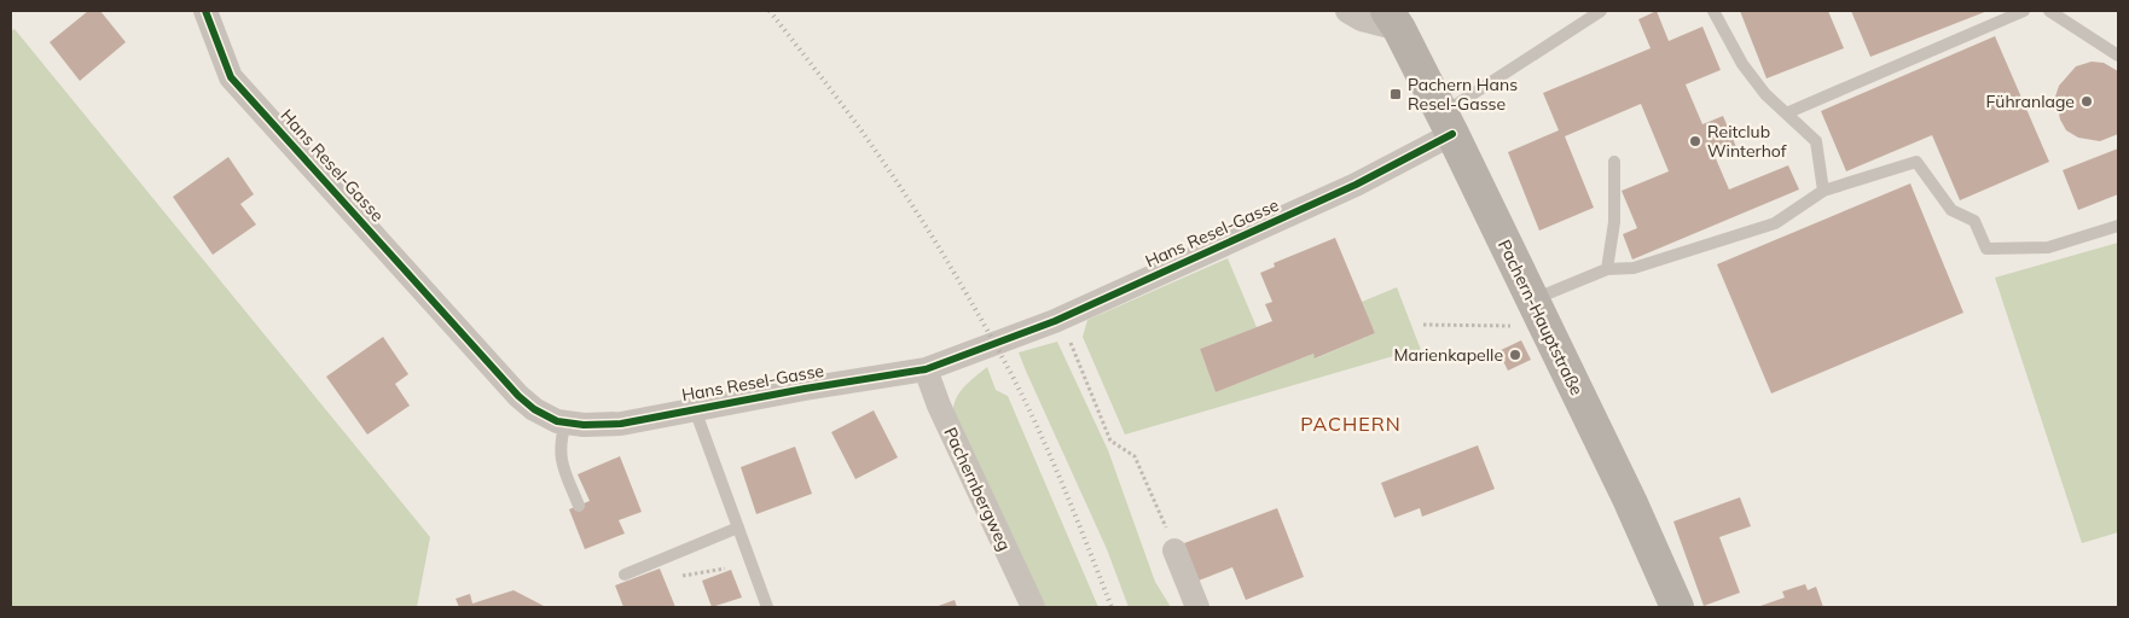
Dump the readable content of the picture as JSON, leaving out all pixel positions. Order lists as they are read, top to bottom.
{
  "streets": {
    "main road": ["Pachern-Hauptstraße"],
    "street": ["Hans Resel-Gasse", "Pachernbergweg"]
  },
  "crossings": [
    ["Hans Resel-Gasse", "Pachern-Hauptstraße"],
    ["Hans Resel-Gasse", "Pachernbergweg"]
  ],
  "districts": ["PACHERN"],
  "places": {
    "transit": ["Pachern Hans Resel-Gasse"],
    "other": ["Führanlage", "Reitclub Winterhof", "Marienkapelle"]
  }
}
